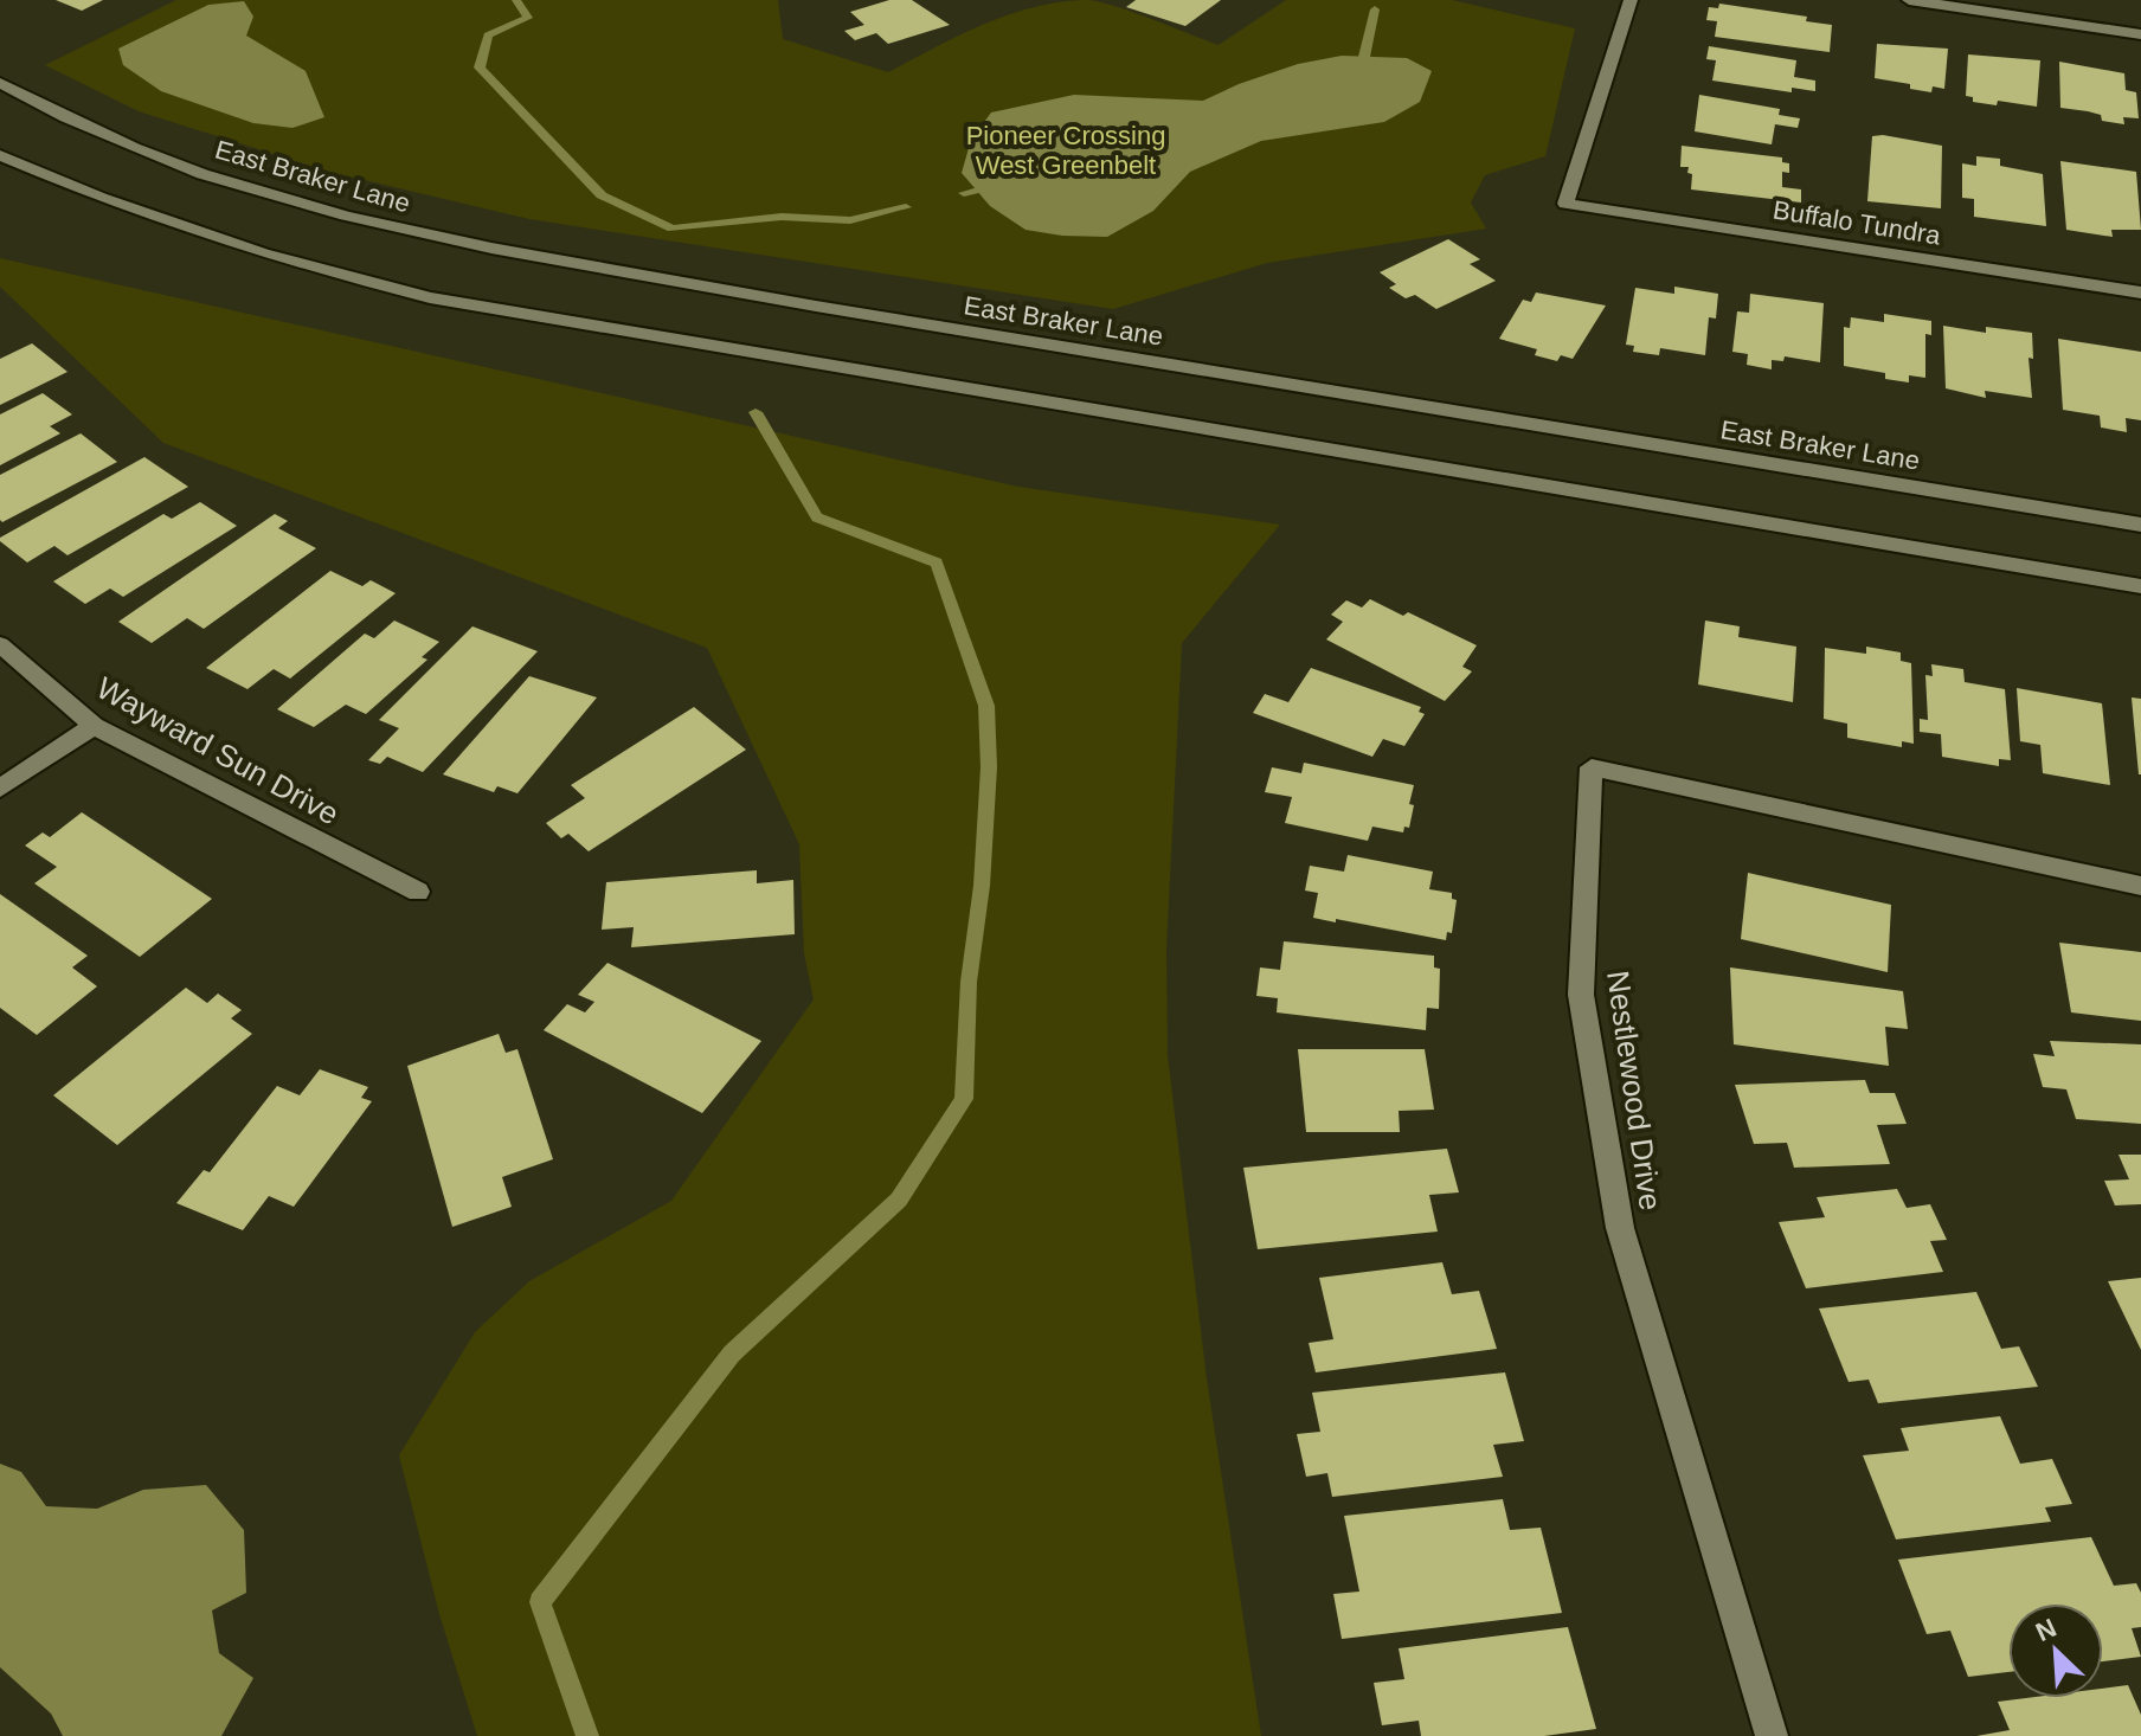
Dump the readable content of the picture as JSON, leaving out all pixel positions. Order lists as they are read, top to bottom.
{
  "streets": {
    "street": [
      "East Braker Lane",
      "Buffalo Tundra",
      "Wayward Sun Drive",
      "Nestlewood Drive"
    ]
  },
  "parks": ["Pioneer Crossing West Greenbelt"],
  "north": "top left"
}
